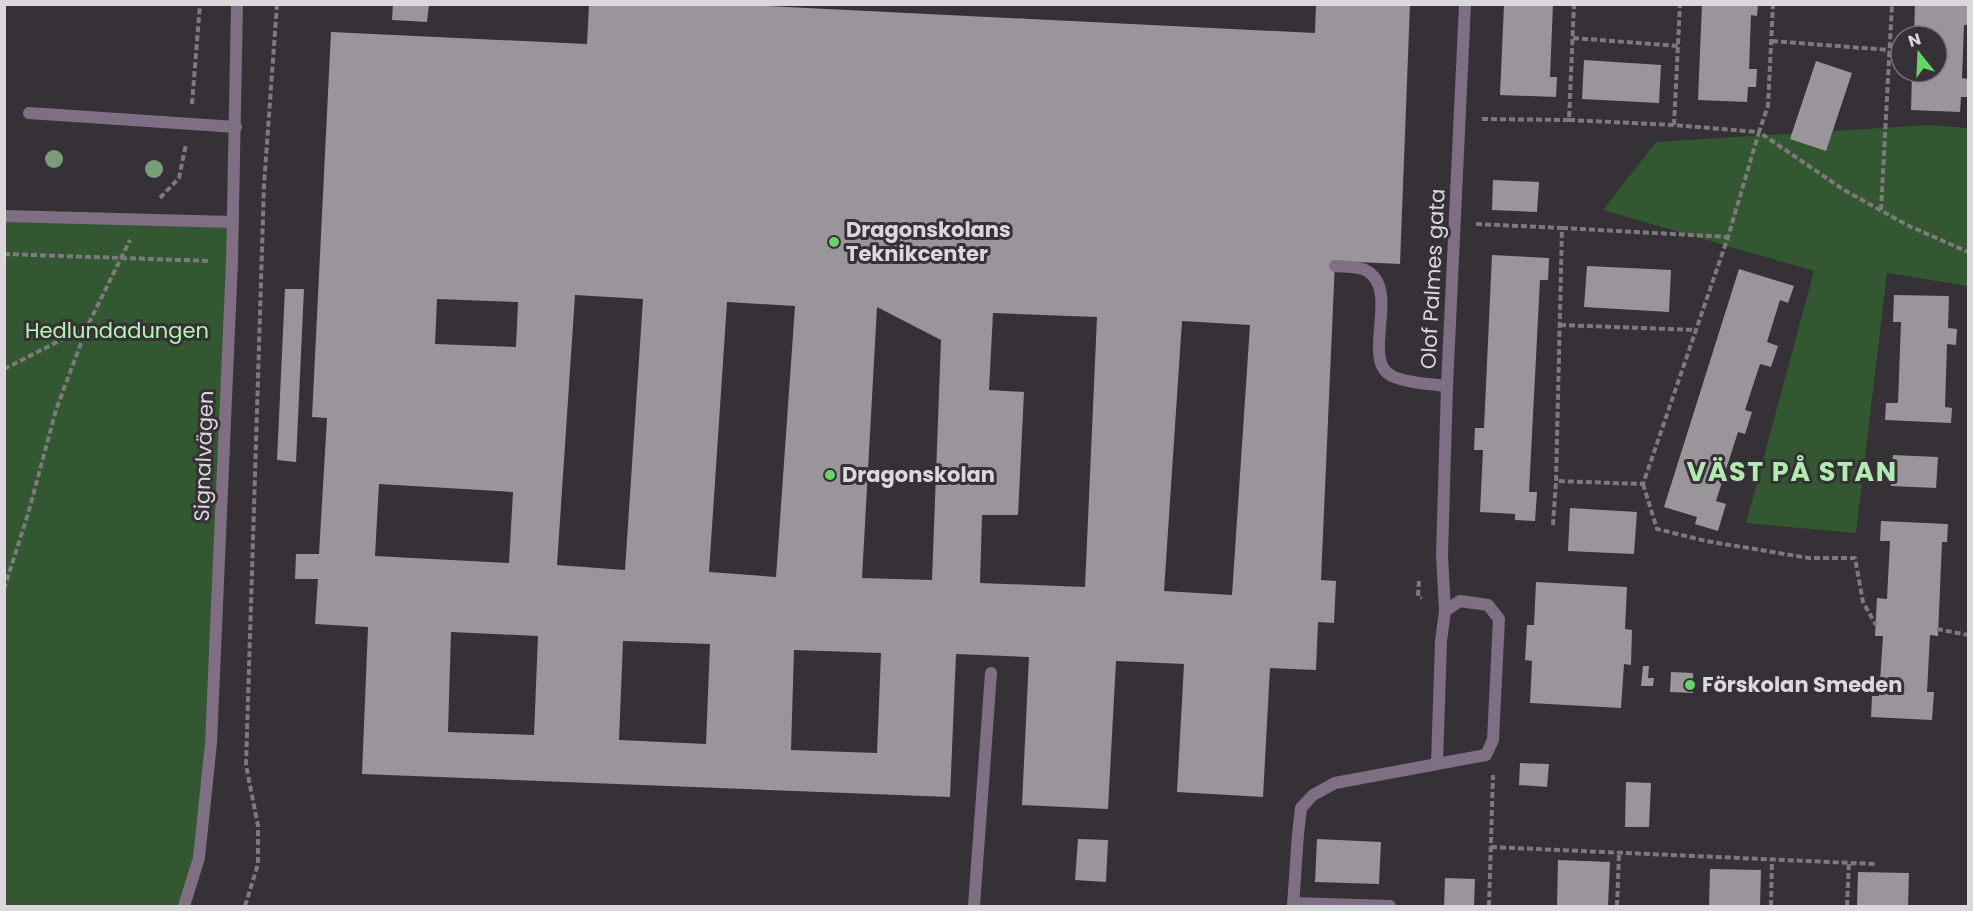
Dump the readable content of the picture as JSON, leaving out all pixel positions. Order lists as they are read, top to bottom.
{
  "streets": {
    "street": ["Olof Palmes gata", "Signalvägen"]
  },
  "districts": ["VÄST PÅ STAN"],
  "parks": ["Hedlundadungen"],
  "places": ["Dragonskolans Teknikcenter", "Dragonskolan", "Förskolan Smeden"],
  "north": "top"
}
